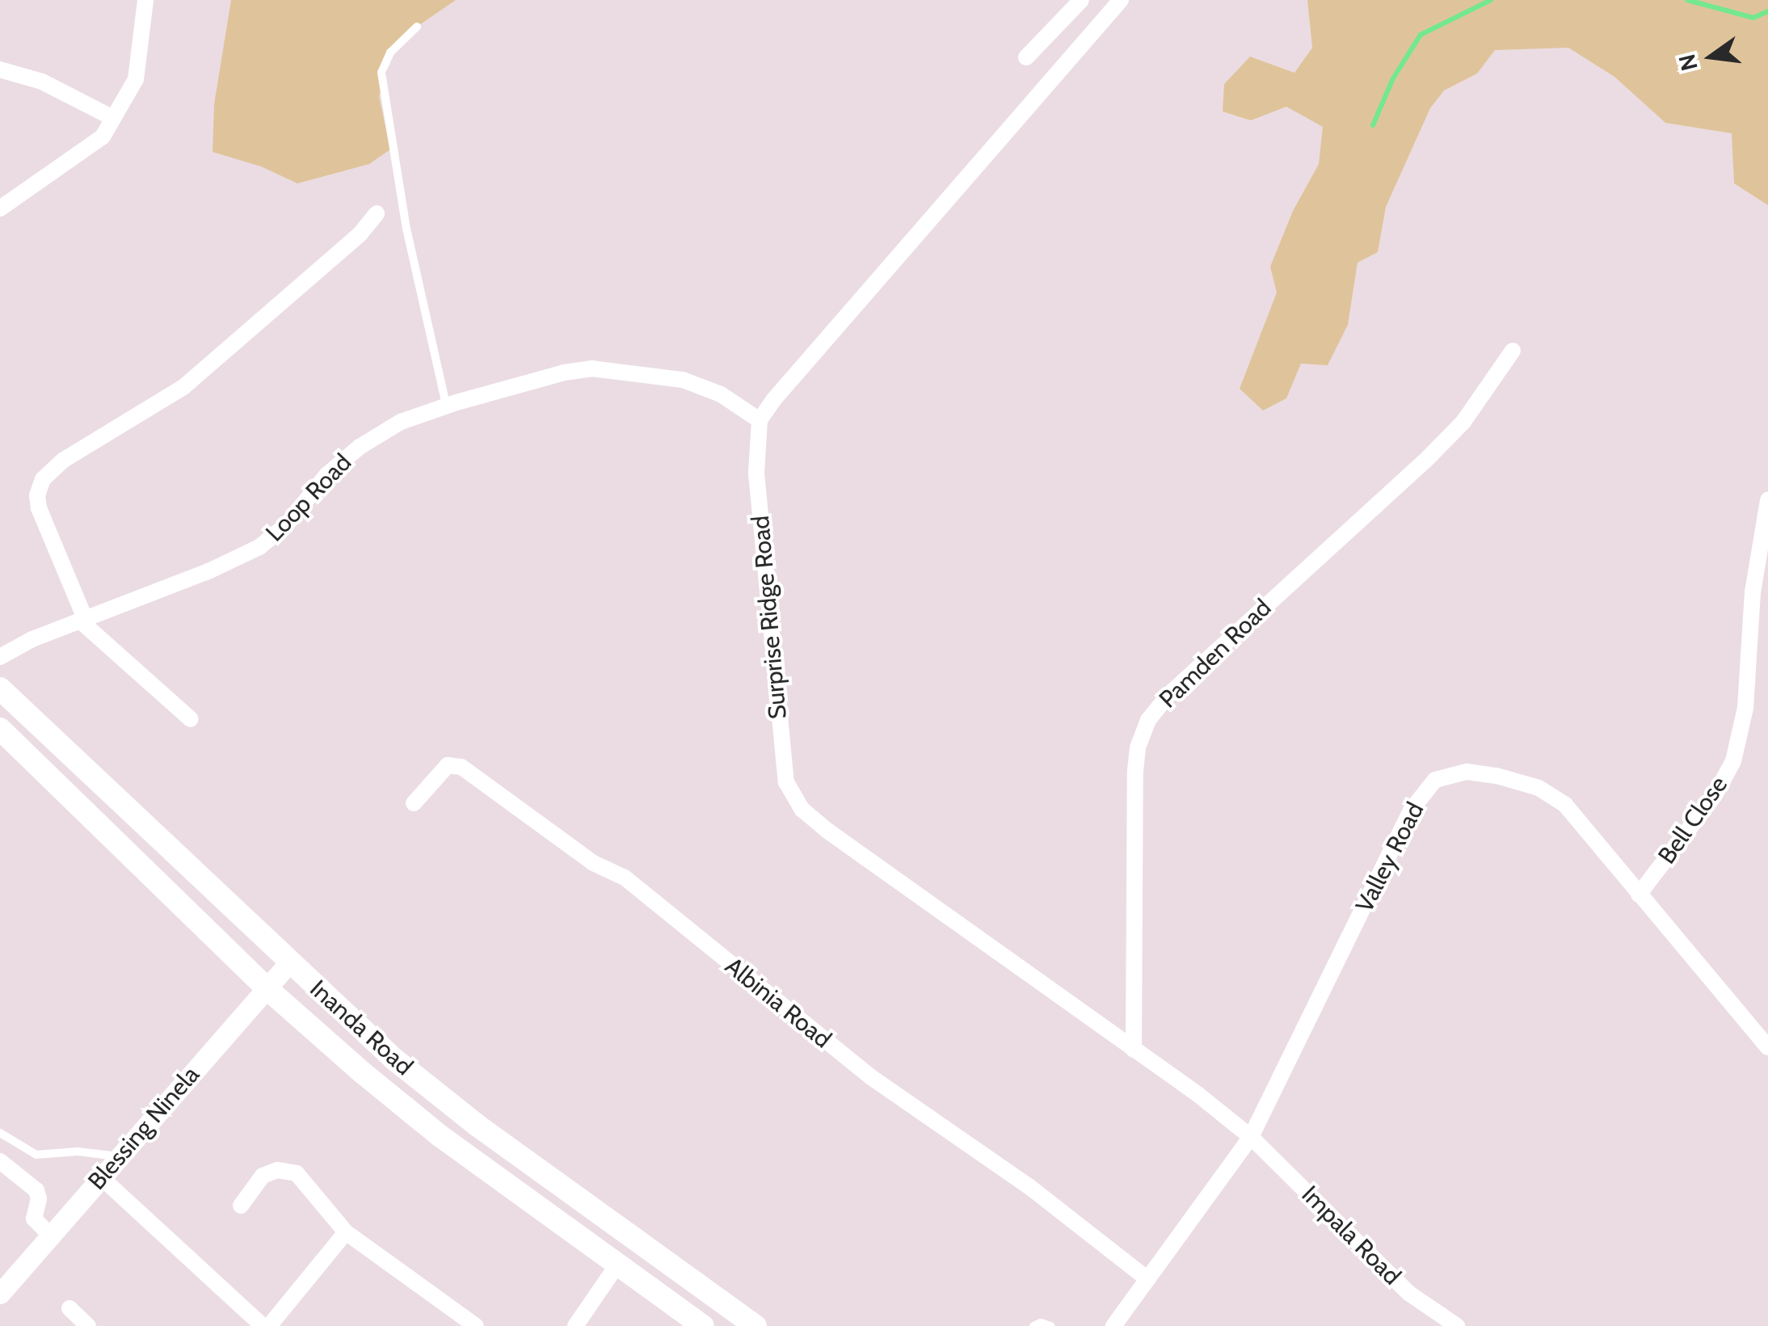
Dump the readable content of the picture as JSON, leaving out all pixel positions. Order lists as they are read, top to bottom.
{
  "streets": {
    "main road": ["Inanda Road"],
    "street": [
      "Loop Road",
      "Surprise Ridge Road",
      "Pamden Road",
      "Bell Close",
      "Valley Road",
      "Albinia Road",
      "Blessing Ninela",
      "Impala Road"
    ]
  },
  "crossings": [
    ["Loop Road", "Surprise Ridge Road"],
    ["Surprise Ridge Road", "Pamden Road"],
    ["Surprise Ridge Road", "Valley Road"],
    ["Surprise Ridge Road", "Impala Road"],
    ["Bell Close", "Valley Road"],
    ["Valley Road", "Albinia Road"],
    ["Valley Road", "Impala Road"],
    ["Inanda Road", "Blessing Ninela"]
  ],
  "north": "left"
}
